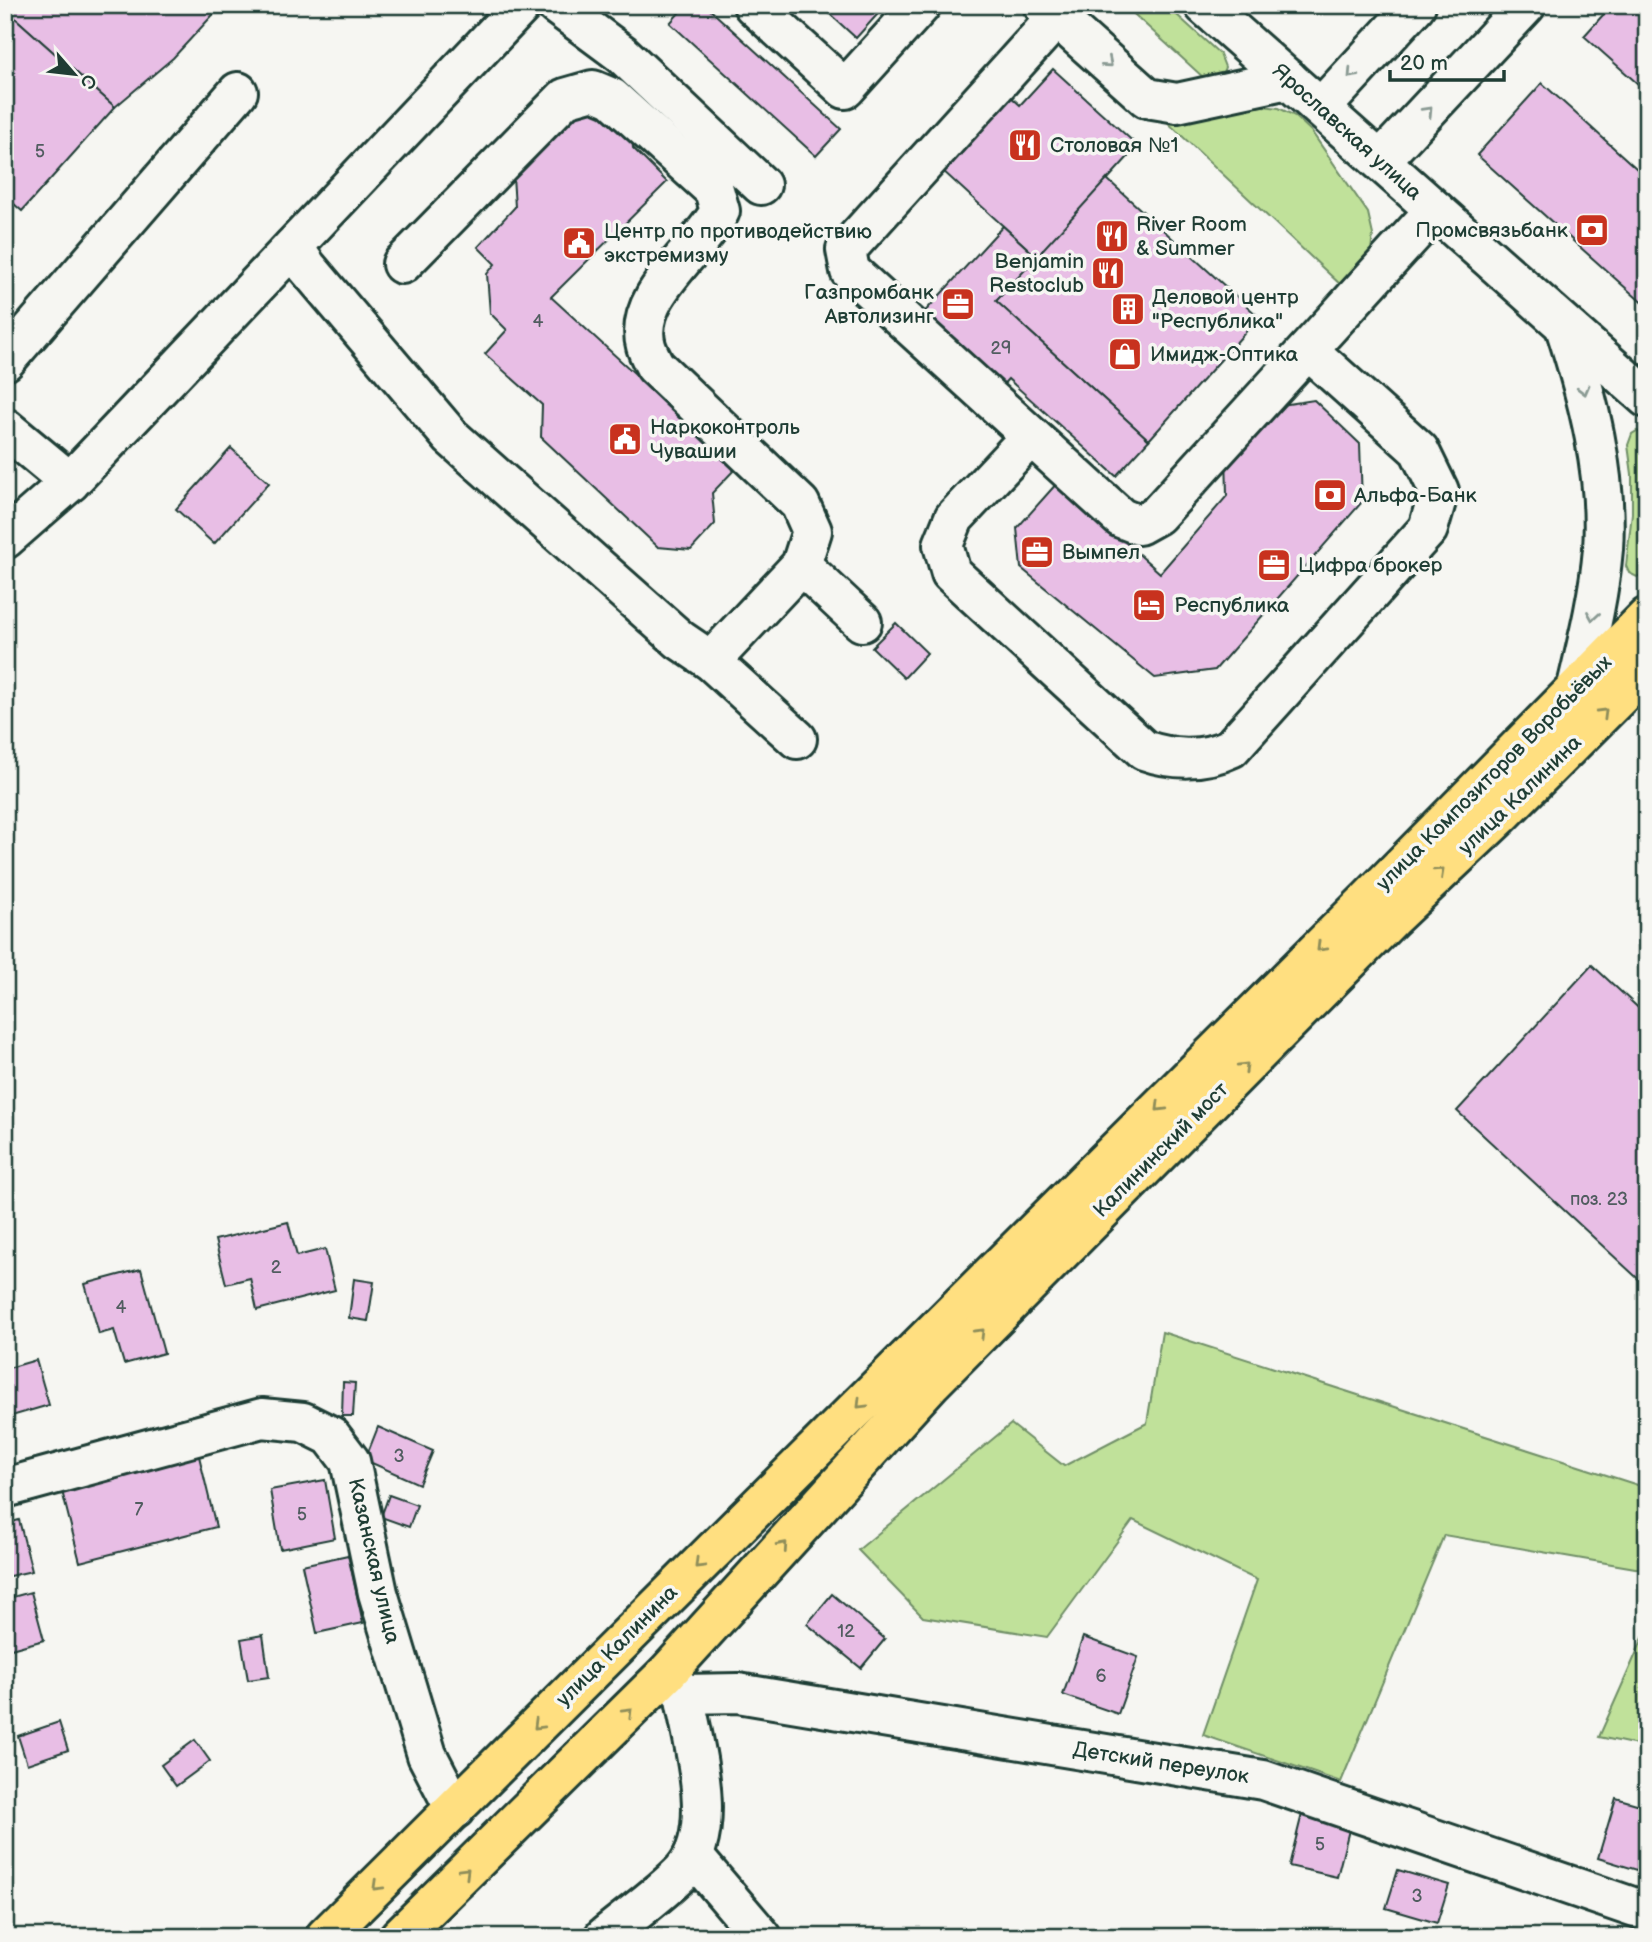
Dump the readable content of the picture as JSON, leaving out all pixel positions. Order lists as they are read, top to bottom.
{
  "streets": {
    "main road": ["улица Композиторов Воробьёвых", "улица Калинина", "Калининский мост"],
    "street": ["Ярославская улица", "Казанская улица", "Детский переулок"]
  },
  "crossings": [
    ["улица Композиторов Воробьёвых", "улица Калинина"],
    ["улица Композиторов Воробьёвых", "Калининский мост"],
    ["улица Калинина", "Калининский мост"],
    ["улица Калинина", "Казанская улица"]
  ],
  "places": {
    "restaurant": ["Столовая №1", "River Room & Summer", "Benjamin Restoclub"],
    "bank": ["Промсвязьбанк", "Альфа-Банк"],
    "public building": ["Центр по противодействию экстремизму", "Наркоконтроль Чувашии"],
    "office": ["Газпромбанк Автолизинг", "Вымпел", "Цифра брокер"],
    "building": ["Деловой центр \"Республика\""],
    "shop": ["Имидж-Оптика"],
    "hotel": ["Республика"]
  },
  "house_numbers": [
    "5",
    "4",
    "29",
    "поз. 23",
    "2",
    "4",
    "3",
    "7",
    "5",
    "12",
    "6",
    "5",
    "3"
  ],
  "scale_bar": "20 m",
  "north": "bottom right"
}
